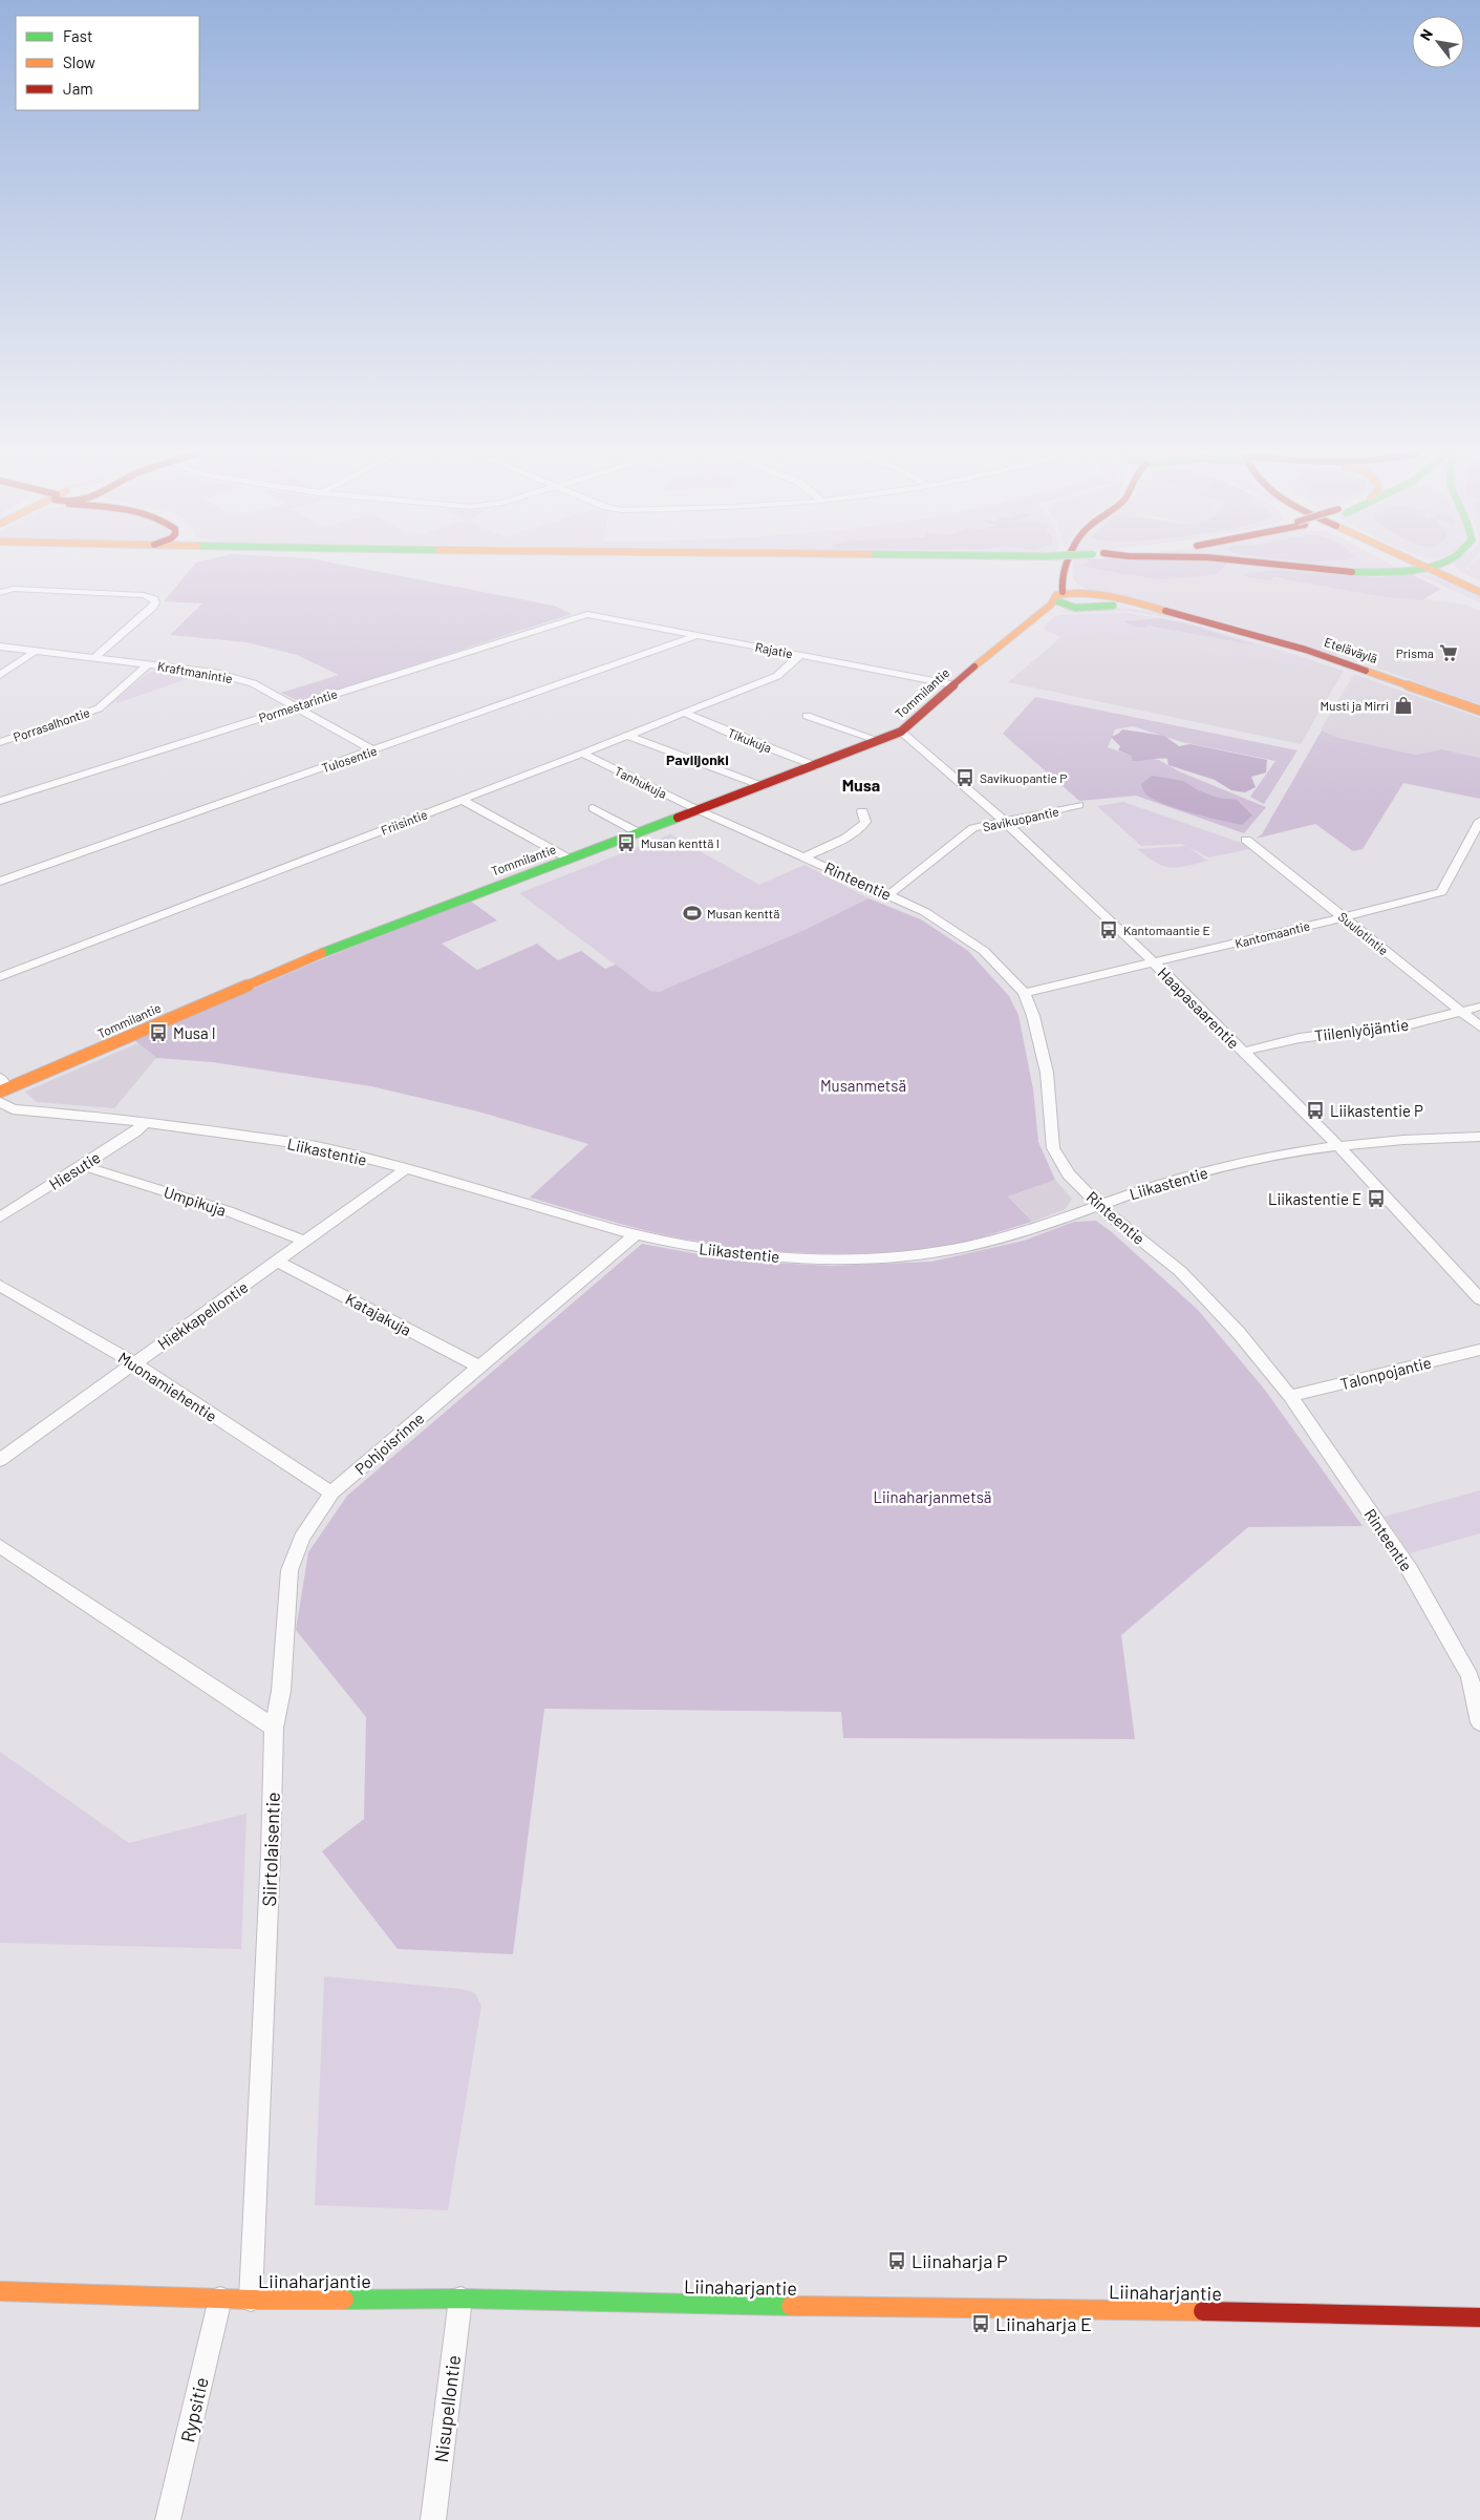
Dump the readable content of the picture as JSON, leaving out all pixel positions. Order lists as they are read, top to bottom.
{
  "streets": {
    "main road": ["Eteläväylä", "Tommilantie", "Liinaharjantie"],
    "street": [
      "Rajatie",
      "Kraftmanintie",
      "Pormestarintie",
      "Porrasalhontie",
      "Tikukuja",
      "Tulosentie",
      "Tanhukuja",
      "Savikuopantie",
      "Friisintie",
      "Rinteentie",
      "Suulotintie",
      "Kantomaantie",
      "Haapasaarentie",
      "Tiilenlyöjäntie",
      "Liikastentie",
      "Hiesutie",
      "Umpikuja",
      "Katajakuja",
      "Hiekkapellontie",
      "Talonpojantie",
      "Muonamiehentie",
      "Pohjoisrinne",
      "Siirtolaisentie",
      "Nisupellontie",
      "Rypsitie"
    ]
  },
  "crossings": [
    ["Rajatie", "Tommilantie"],
    ["Rajatie", "Pormestarintie"],
    ["Rajatie", "Tulosentie"],
    ["Rajatie", "Friisintie"],
    ["Eteläväylä", "Tommilantie"],
    ["Kraftmanintie", "Pormestarintie"],
    ["Kraftmanintie", "Porrasalhontie"],
    ["Kraftmanintie", "Tulosentie"],
    ["Tommilantie", "Tikukuja"],
    ["Tommilantie", "Tanhukuja"],
    ["Tommilantie", "Rinteentie"],
    ["Tommilantie", "Haapasaarentie"],
    ["Tikukuja", "Friisintie"],
    ["Tanhukuja", "Friisintie"],
    ["Tanhukuja", "Rinteentie"],
    ["Savikuopantie", "Rinteentie"],
    ["Savikuopantie", "Haapasaarentie"],
    ["Rinteentie", "Kantomaantie"],
    ["Rinteentie", "Liikastentie"],
    ["Rinteentie", "Talonpojantie"],
    ["Suulotintie", "Kantomaantie"],
    ["Suulotintie", "Tiilenlyöjäntie"],
    ["Kantomaantie", "Haapasaarentie"],
    ["Haapasaarentie", "Tiilenlyöjäntie"],
    ["Haapasaarentie", "Liikastentie"],
    ["Liikastentie", "Hiesutie"],
    ["Liikastentie", "Hiekkapellontie"],
    ["Liikastentie", "Pohjoisrinne"],
    ["Hiesutie", "Umpikuja"],
    ["Umpikuja", "Hiekkapellontie"],
    ["Katajakuja", "Hiekkapellontie"],
    ["Katajakuja", "Pohjoisrinne"],
    ["Hiekkapellontie", "Muonamiehentie"],
    ["Muonamiehentie", "Pohjoisrinne"],
    ["Pohjoisrinne", "Siirtolaisentie"],
    ["Siirtolaisentie", "Liinaharjantie"],
    ["Liinaharjantie", "Nisupellontie"],
    ["Liinaharjantie", "Rypsitie"]
  ],
  "districts": ["Paviljonki", "Musa"],
  "parks": ["Musanmetsä", "Liinaharjanmetsä"],
  "places": {
    "supermarket": ["Prisma"],
    "shop": ["Musti ja Mirri"],
    "bus stop": [
      "Savikuopantie P",
      "Musan kenttä I",
      "Kantomaantie E",
      "Musa I",
      "Liikastentie P",
      "Liikastentie E",
      "Liinaharja P",
      "Liinaharja E"
    ],
    "sports": ["Musan kenttä"]
  },
  "legend": ["Fast", "Slow", "Jam"],
  "north": "top left"
}
